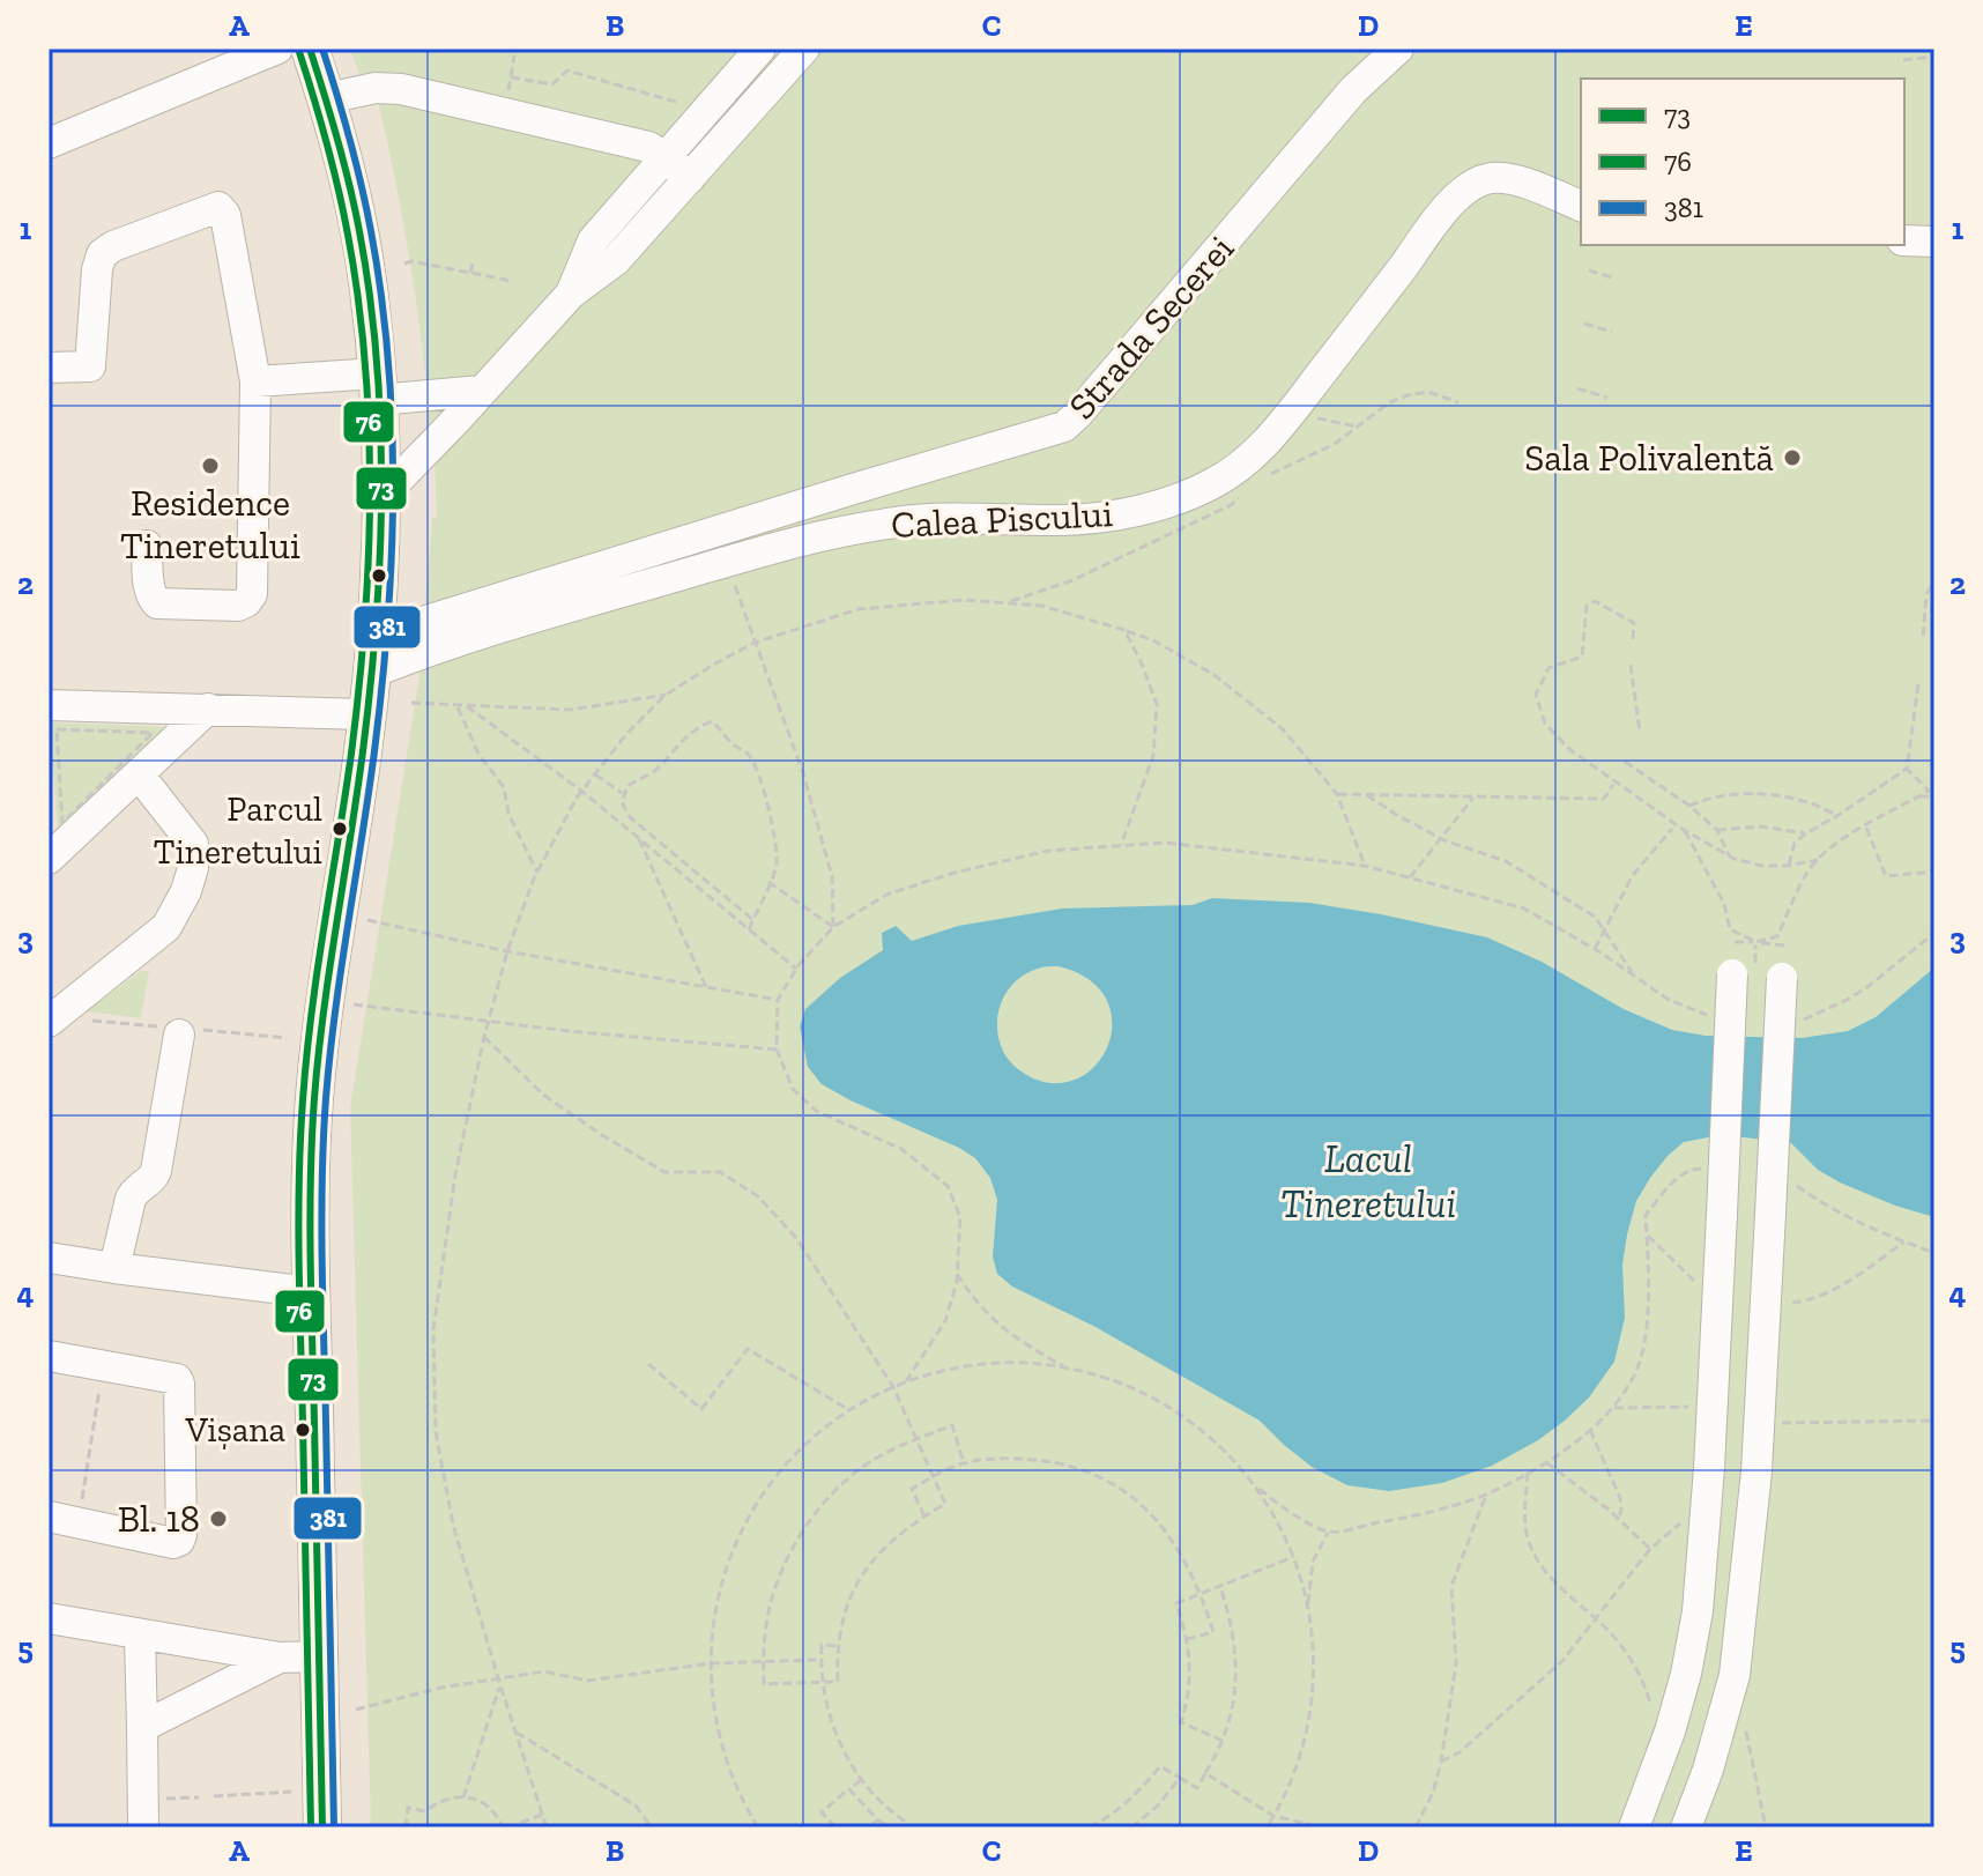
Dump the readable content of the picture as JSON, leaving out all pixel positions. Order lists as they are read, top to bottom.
{
  "streets": {
    "street": ["Strada Secerei", "Calea Piscului"]
  },
  "crossings": [
    ["Strada Secerei", "Calea Piscului"]
  ],
  "water": ["Lacul Tineretului"],
  "places": [
    "Sala Polivalentă",
    "Residence Tineretului",
    "Parcul Tineretului",
    "Vișana",
    "Bl. 18"
  ],
  "lines": ["transit line 73", "transit line 381", "transit line 76"],
  "legend": ["73", "76", "381"],
  "grid": {
    "columns": [
      "A",
      "B",
      "C",
      "D",
      "E"
    ],
    "rows": [
      "1",
      "2",
      "3",
      "4",
      "5"
    ]
  }
}
